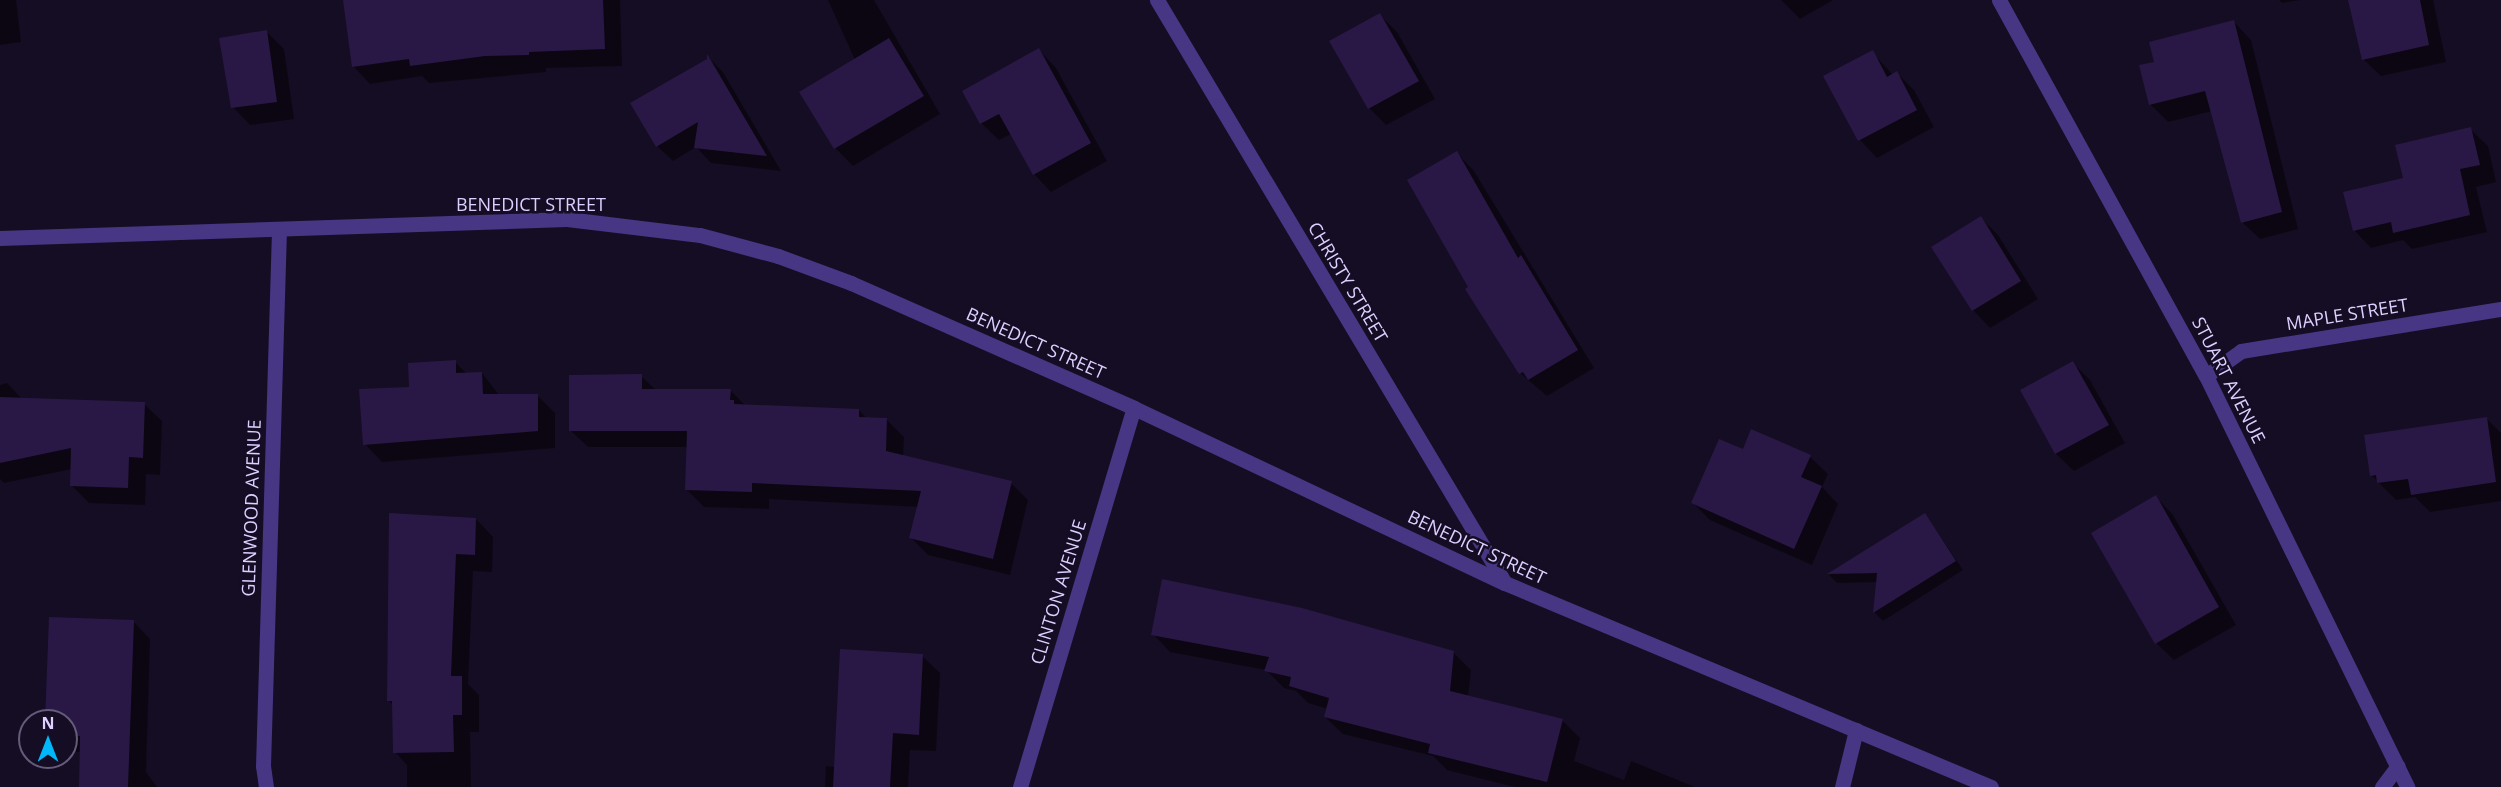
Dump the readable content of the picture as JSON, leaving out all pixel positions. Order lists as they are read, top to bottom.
{
  "streets": {
    "street": [
      "BENEDICT STREET",
      "CHRISTY STREET",
      "MAPLE STREET",
      "STUART AVENUE",
      "GLENWOOD AVENUE",
      "CLINTON AVENUE"
    ]
  },
  "crossings": [
    ["BENEDICT STREET", "CHRISTY STREET"],
    ["BENEDICT STREET", "GLENWOOD AVENUE"],
    ["BENEDICT STREET", "CLINTON AVENUE"],
    ["MAPLE STREET", "STUART AVENUE"]
  ],
  "north": "top"
}
